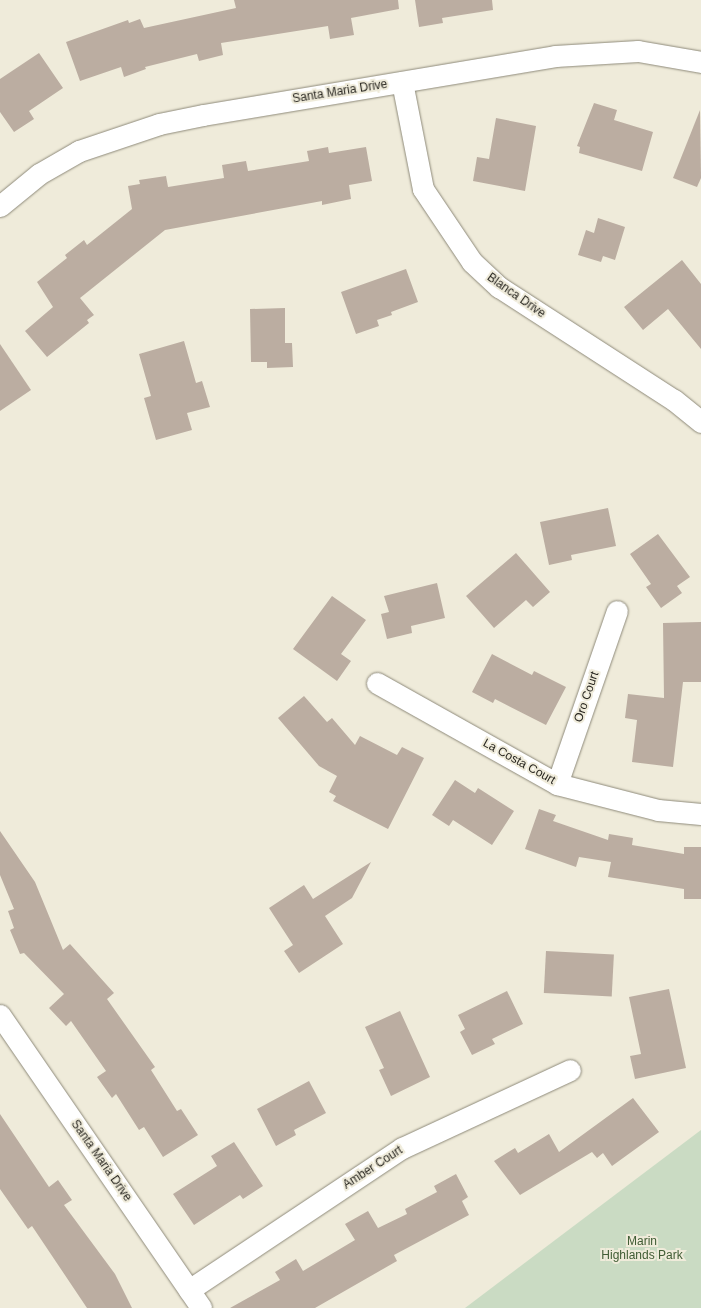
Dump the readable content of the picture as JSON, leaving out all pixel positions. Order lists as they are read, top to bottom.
{
  "streets": {
    "street": [
      "Santa Maria Drive",
      "Blanca Drive",
      "Oro Court",
      "La Costa Court",
      "Amber Court"
    ]
  },
  "crossings": [
    ["Santa Maria Drive", "Blanca Drive"],
    ["Santa Maria Drive", "Amber Court"],
    ["Oro Court", "La Costa Court"]
  ],
  "parks": ["Marin Highlands Park"]
}
